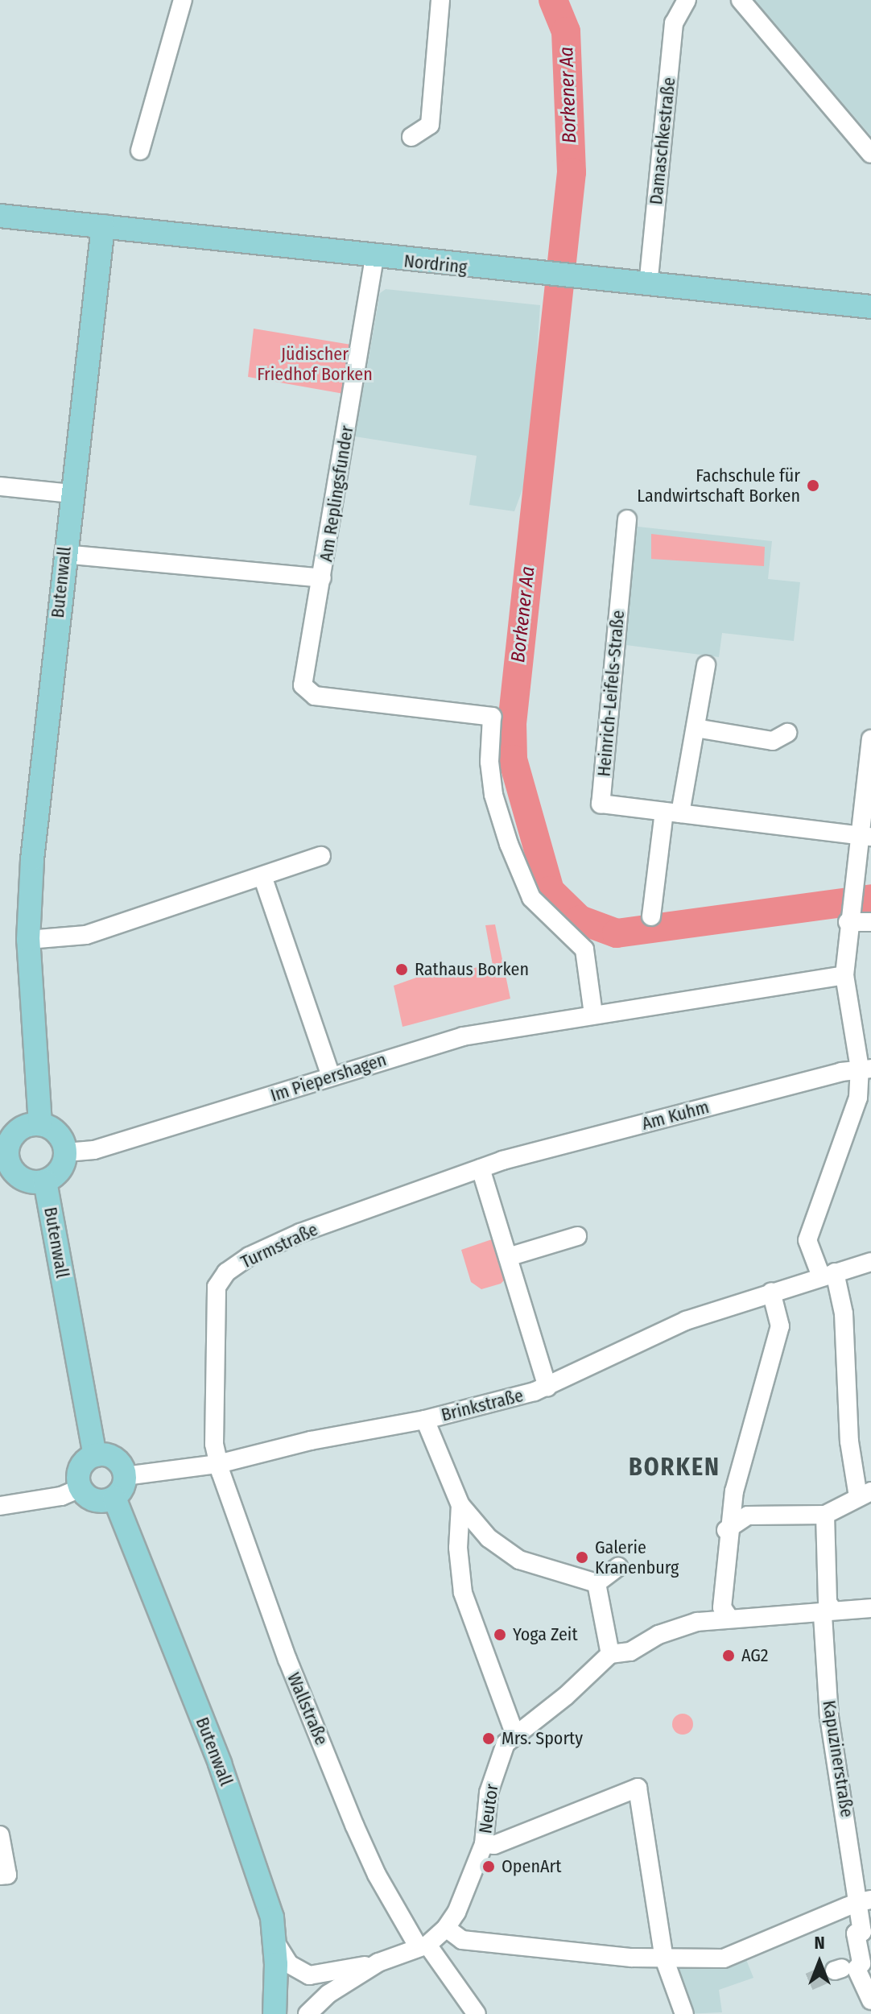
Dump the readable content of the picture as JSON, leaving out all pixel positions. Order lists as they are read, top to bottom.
{
  "streets": {
    "main road": ["Nordring", "Butenwall"],
    "street": [
      "Damaschkestraße",
      "Am Replingsfunder",
      "Heinrich-Leifels-Straße",
      "Im Piepershagen",
      "Am Kuhm",
      "Turmstraße",
      "Brinkstraße",
      "Wallstraße",
      "Kapuzinerstraße",
      "Neutor"
    ]
  },
  "crossings": [
    ["Damaschkestraße", "Nordring"],
    ["Nordring", "Am Replingsfunder"],
    ["Nordring", "Butenwall"],
    ["Am Replingsfunder", "Im Piepershagen"],
    ["Butenwall", "Im Piepershagen"],
    ["Butenwall", "Brinkstraße"],
    ["Butenwall", "Neutor"],
    ["Am Kuhm", "Turmstraße"],
    ["Turmstraße", "Brinkstraße"],
    ["Turmstraße", "Wallstraße"],
    ["Brinkstraße", "Wallstraße"],
    ["Wallstraße", "Neutor"]
  ],
  "districts": ["BORKEN"],
  "water": ["Borkener Aa"],
  "parks": ["Jüdischer Friedhof Borken"],
  "places": [
    "Fachschule für Landwirtschaft Borken",
    "Rathaus Borken",
    "Galerie Kranenburg",
    "Yoga Zeit",
    "AG2",
    "Mrs. Sporty",
    "OpenArt"
  ],
  "north": "top"
}
